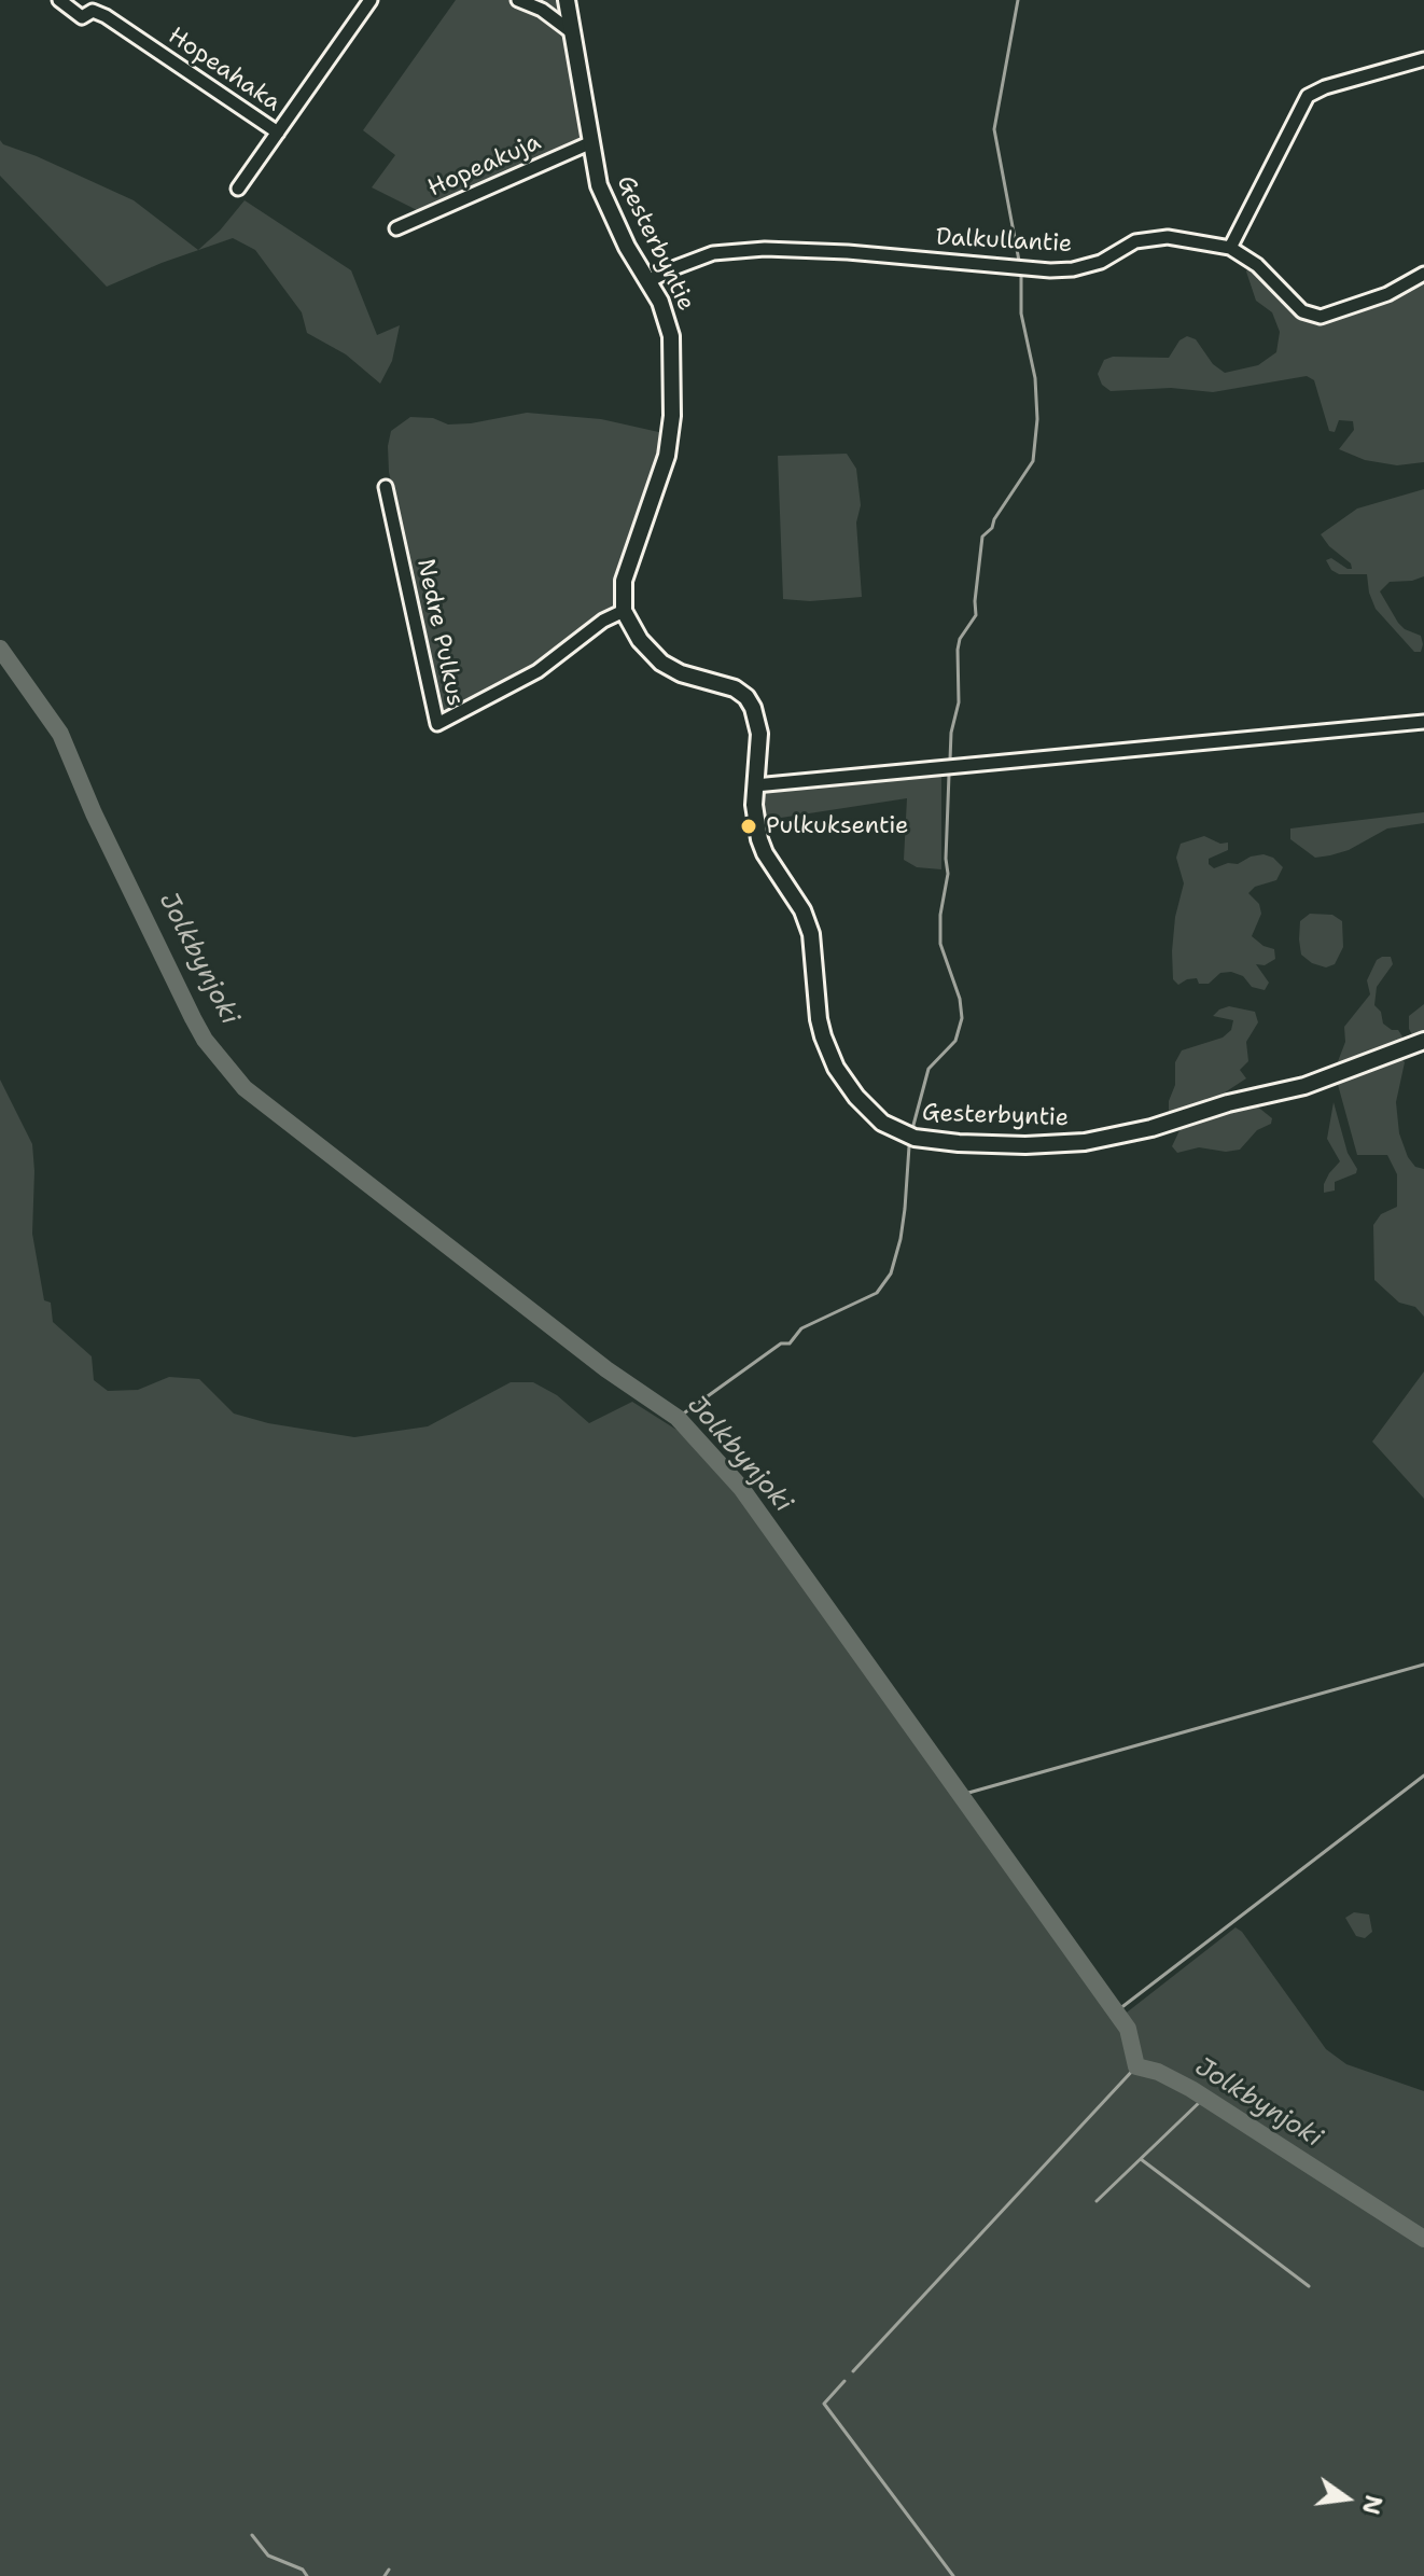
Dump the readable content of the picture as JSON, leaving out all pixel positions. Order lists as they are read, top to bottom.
{
  "streets": {
    "street": [
      "Hopeahaka",
      "Hopeakuja",
      "Dalkullantie",
      "Gesterbyntie",
      "Nedre Pulkus"
    ]
  },
  "crossings": [
    ["Hopeakuja", "Gesterbyntie"],
    ["Dalkullantie", "Gesterbyntie"],
    ["Gesterbyntie", "Nedre Pulkus"]
  ],
  "water": ["Jolkbynjoki"],
  "places": ["Pulkuksentie"],
  "north": "right"
}
